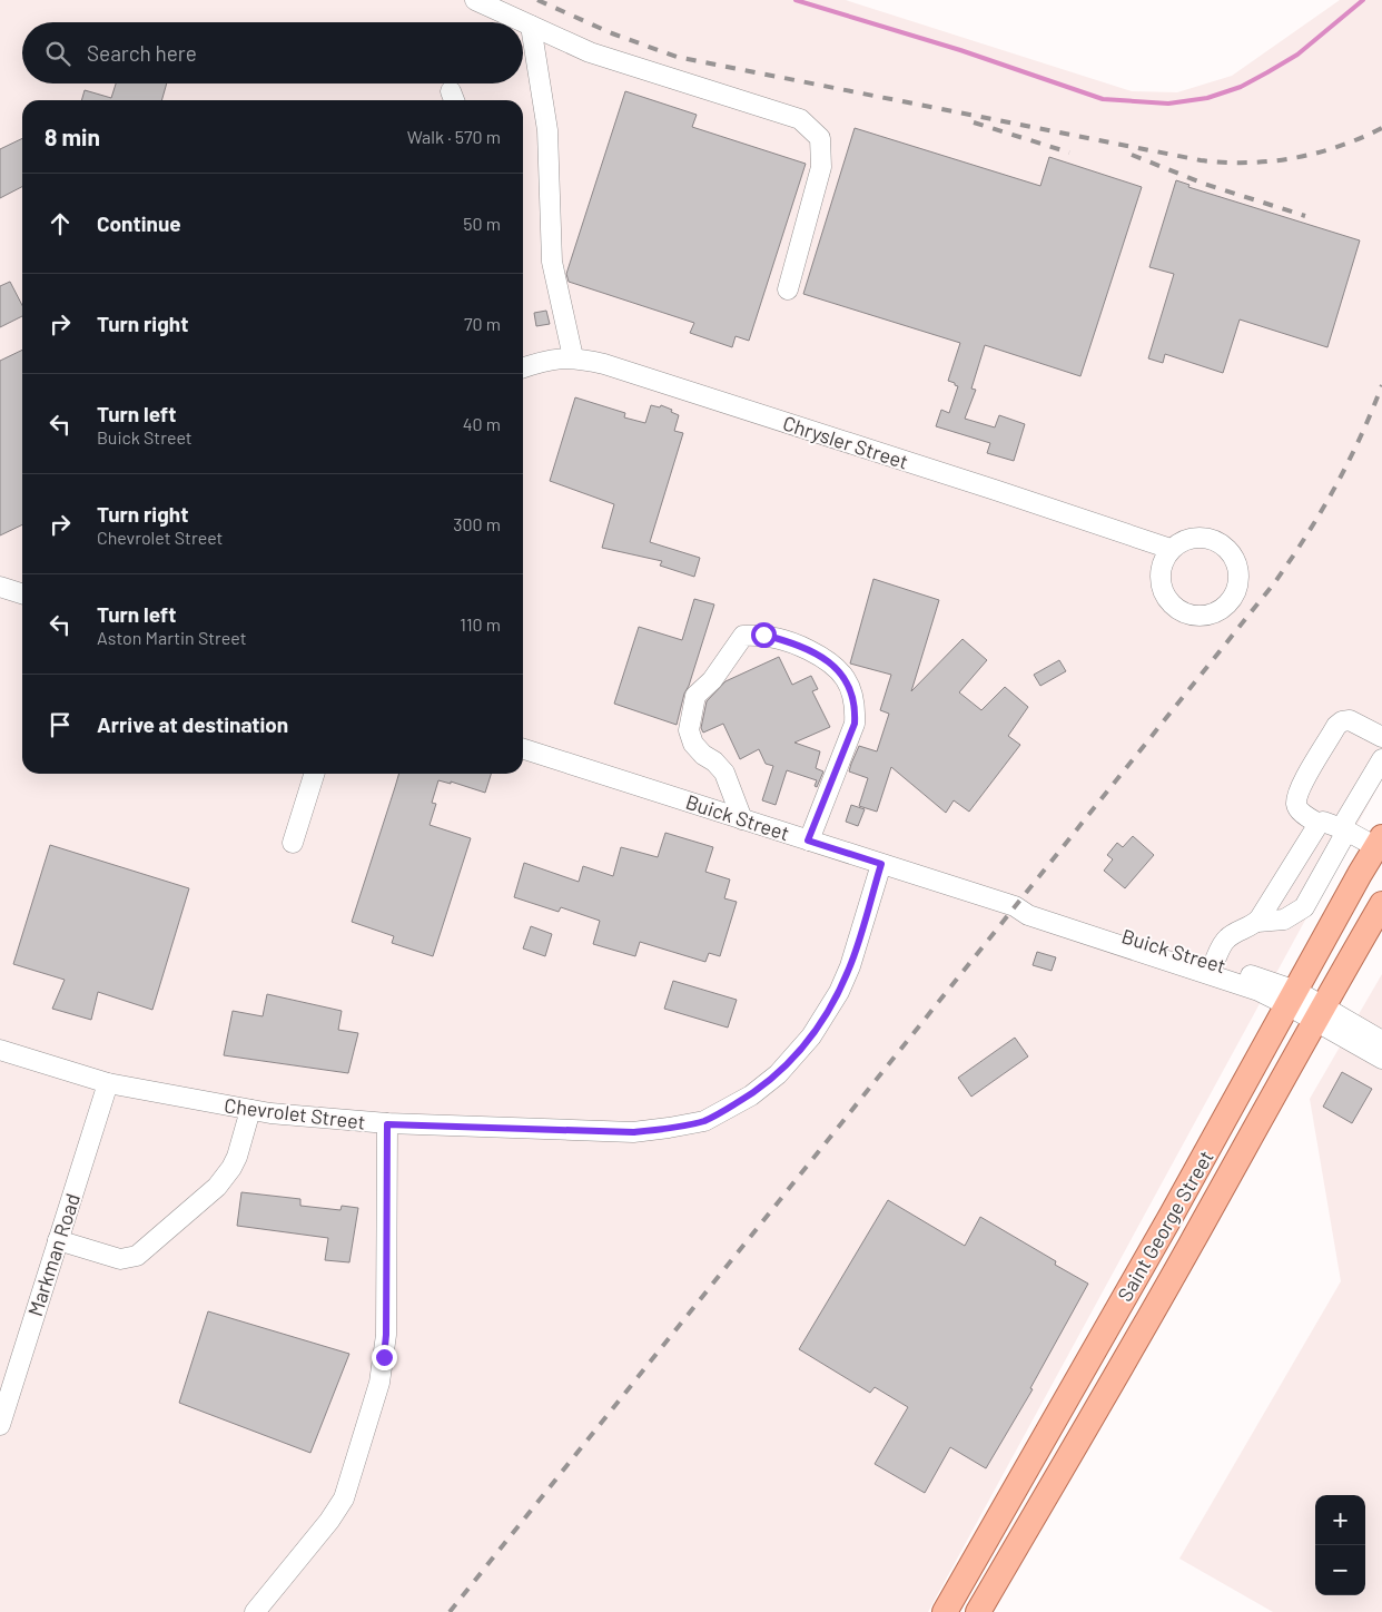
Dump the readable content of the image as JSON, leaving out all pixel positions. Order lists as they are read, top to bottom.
{
  "streets": {
    "main road": ["Saint George Street"],
    "lane": [
      "Chrysler Street",
      "Buick Street",
      "Chevrolet Street",
      "Markman Road"
    ]
  },
  "crossings": [
    ["Buick Street", "Chevrolet Street"],
    ["Buick Street", "Saint George Street"],
    ["Chevrolet Street", "Markman Road"]
  ],
  "page": {
    "search": "Search here",
    "heading": ["8 min", "Walk · 570 m"],
    "list": [
      ["Continue", "50 m"],
      ["Turn right", "70 m"],
      ["Turn left", "Buick Street", "40 m"],
      ["Turn right", "Chevrolet Street", "300 m"],
      ["Turn left", "Aston Martin Street", "110 m"],
      "Arrive at destination"
    ],
    "map_buttons": ["+", "−"]
  }
}
